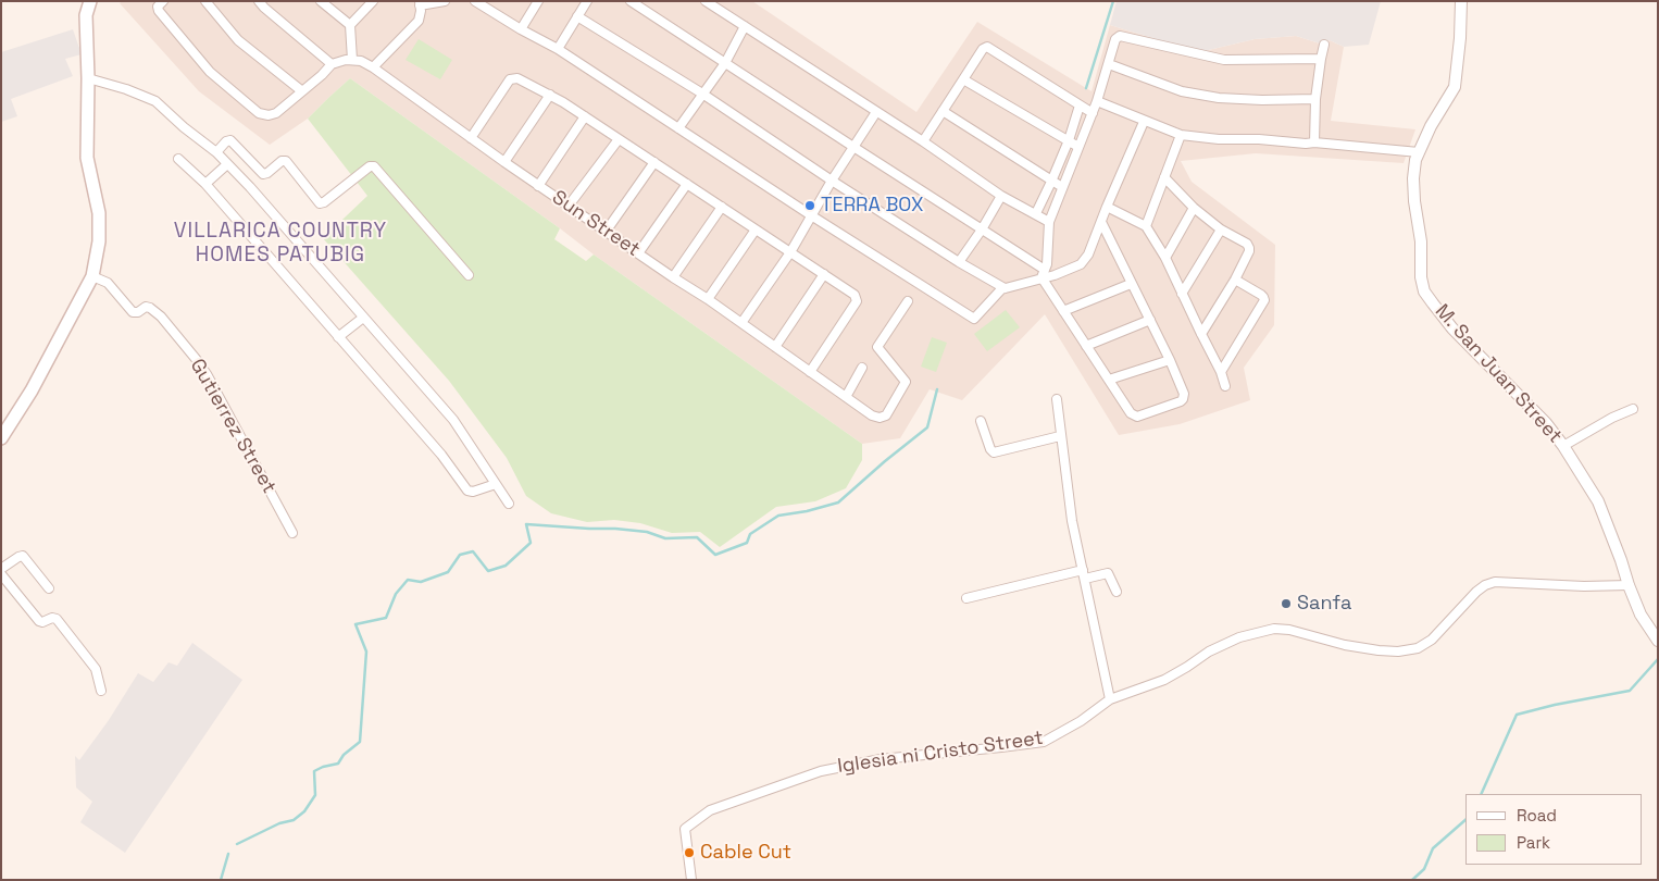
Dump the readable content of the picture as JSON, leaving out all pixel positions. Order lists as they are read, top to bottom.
{
  "streets": {
    "street": [
      "Sun Street",
      "M. San Juan Street",
      "Gutierrez Street",
      "Iglesia ni Cristo Street"
    ]
  },
  "crossings": [
    ["M. San Juan Street", "Iglesia ni Cristo Street"]
  ],
  "districts": ["VILLARICA COUNTRY HOMES PATUBIG"],
  "places": ["TERRA BOX", "Sanfa", "Cable Cut"],
  "legend": ["Road", "Park"]
}
